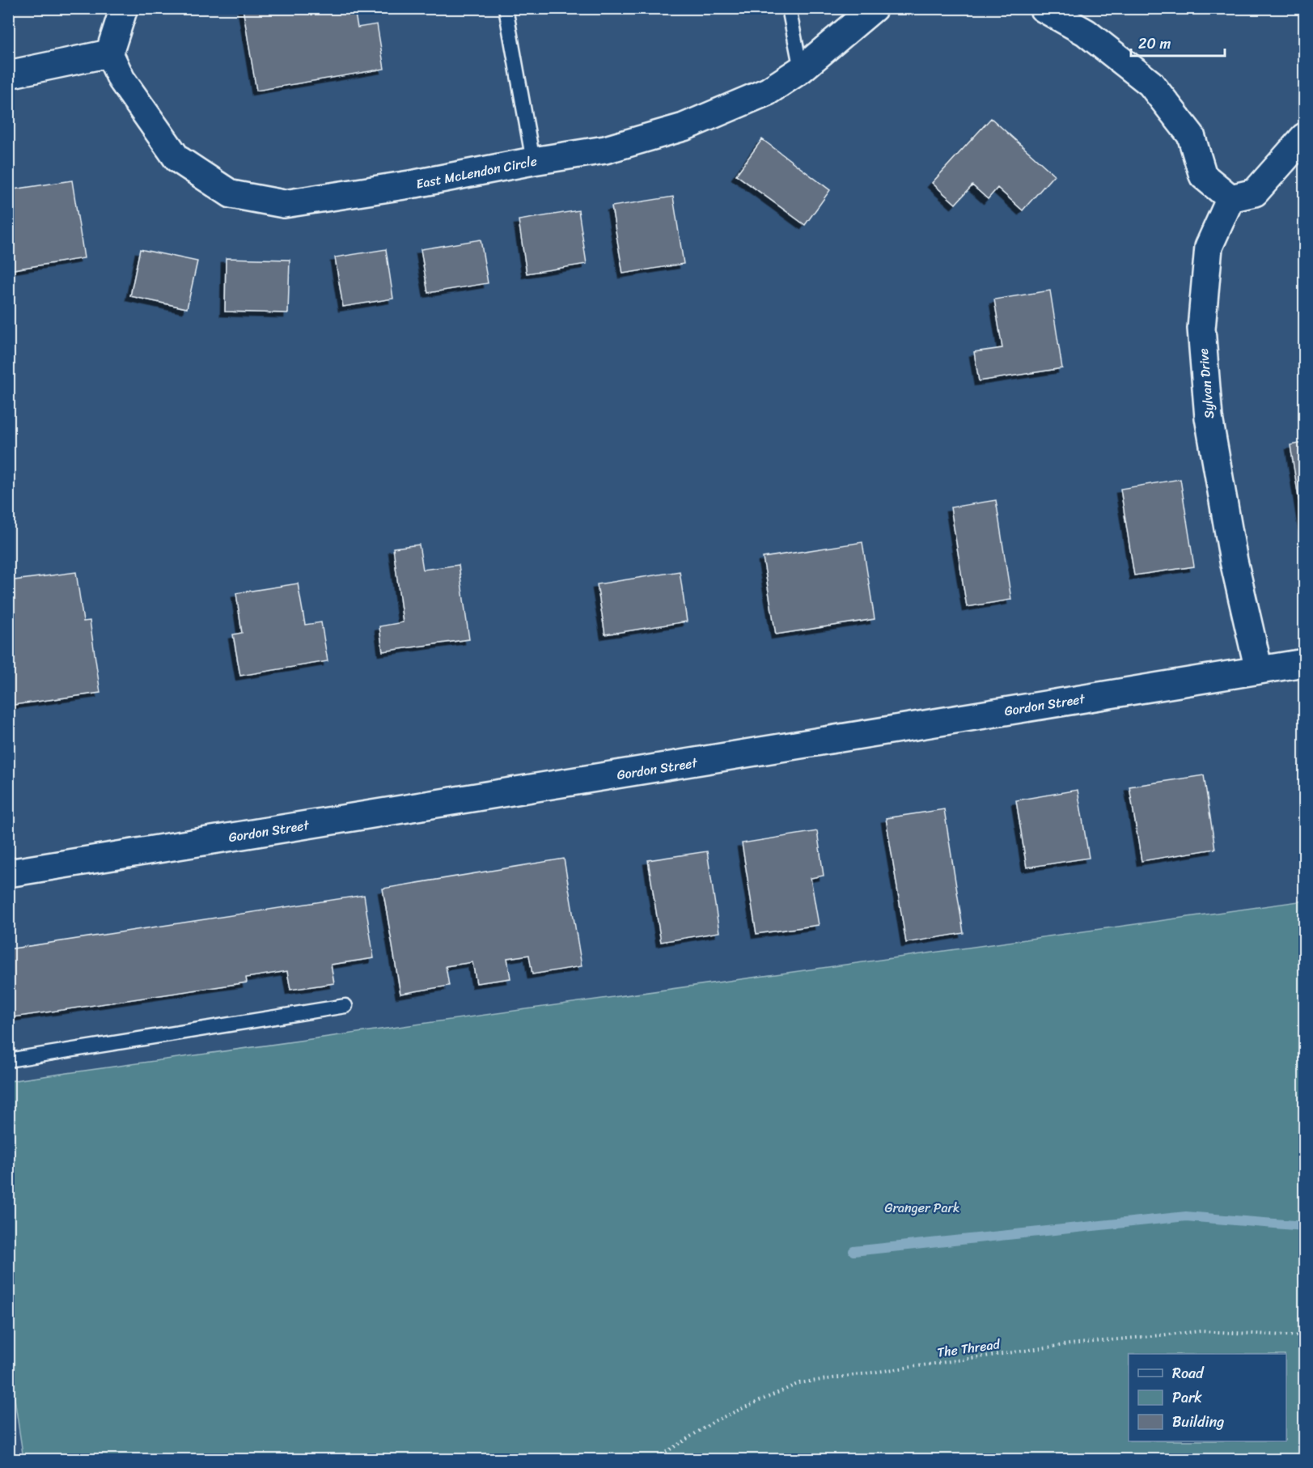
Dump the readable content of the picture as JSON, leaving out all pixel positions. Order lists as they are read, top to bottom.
{
  "streets": {
    "street": ["East McLendon Circle", "Sylvan Drive", "Gordon Street"],
    "path": ["The Thread"]
  },
  "crossings": [
    ["Sylvan Drive", "Gordon Street"]
  ],
  "parks": ["Granger Park"],
  "legend": ["Road", "Park", "Building"],
  "scale_bar": "20 m"
}
